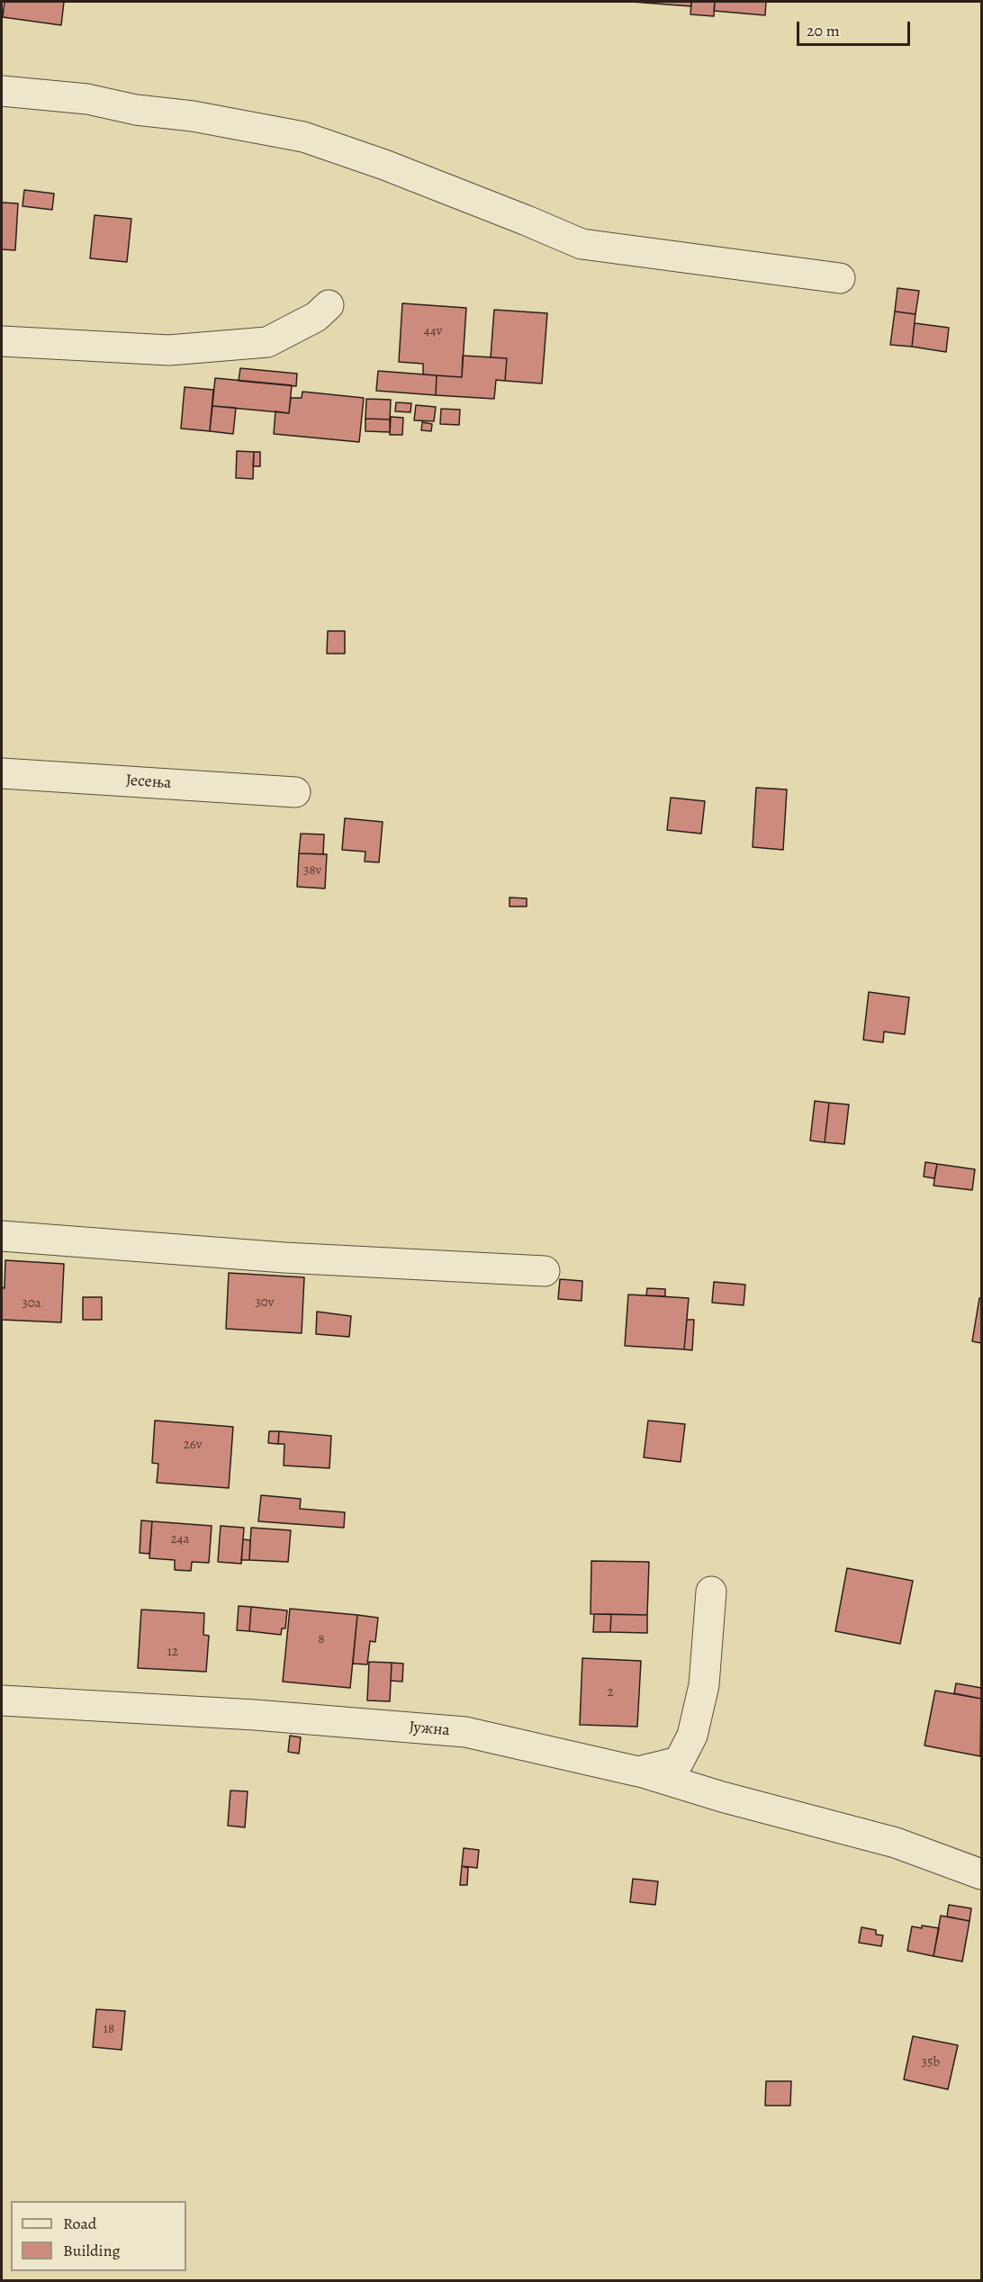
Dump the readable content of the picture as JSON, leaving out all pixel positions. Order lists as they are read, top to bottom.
{
  "streets": {
    "street": ["Јесења", "Јужна"]
  },
  "house_numbers": [
    "44v",
    "38v",
    "30v",
    "30a",
    "26v",
    "24a",
    "8",
    "12",
    "2",
    "18",
    "35b"
  ],
  "legend": ["Road", "Building"],
  "scale_bar": "20 m"
}
